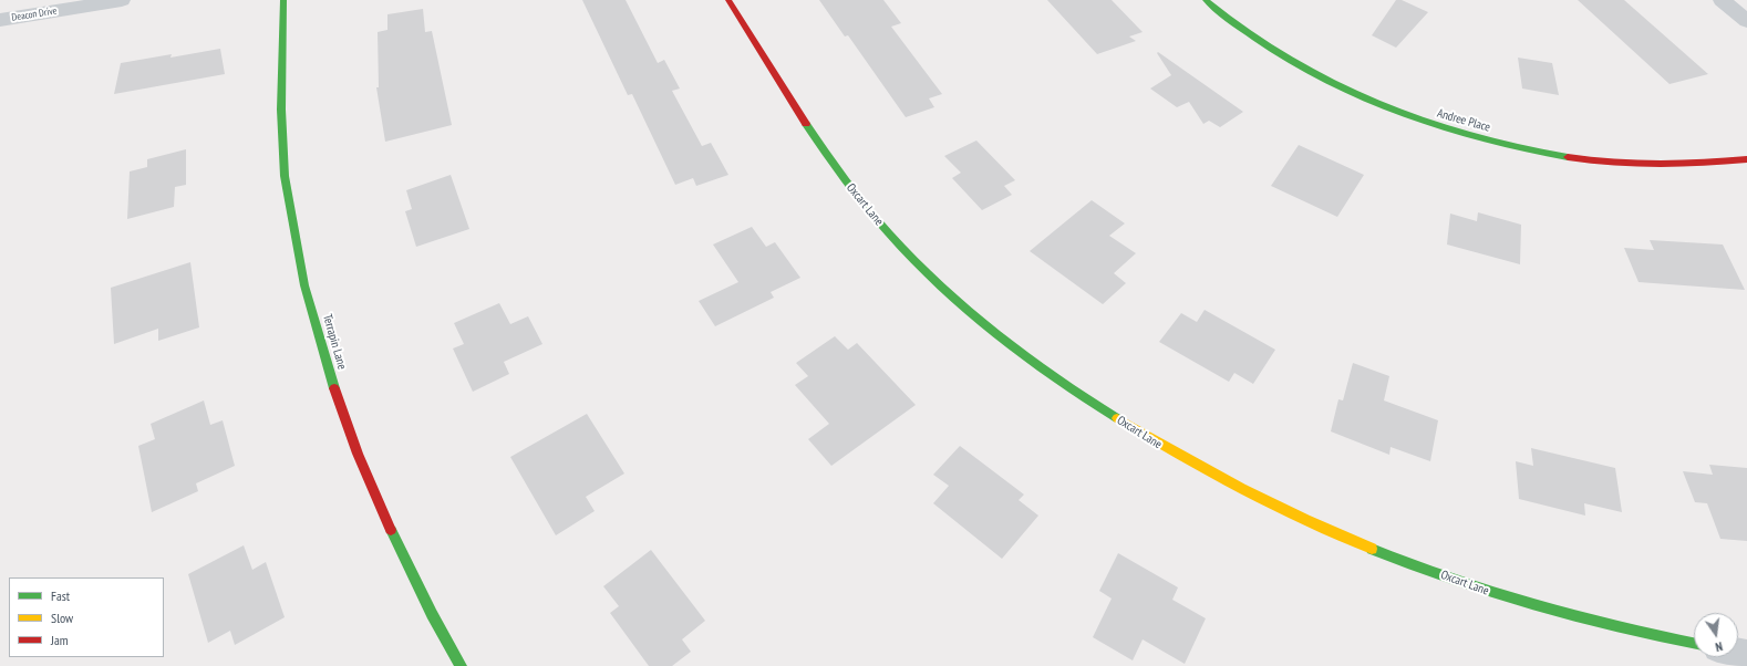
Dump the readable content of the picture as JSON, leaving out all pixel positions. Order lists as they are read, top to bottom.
{
  "streets": {
    "street": [
      "Deacon Drive",
      "Andree Place",
      "Oxcart Lane",
      "Terrapin Lane"
    ]
  },
  "legend": ["Fast", "Slow", "Jam"],
  "north": "bottom"
}
